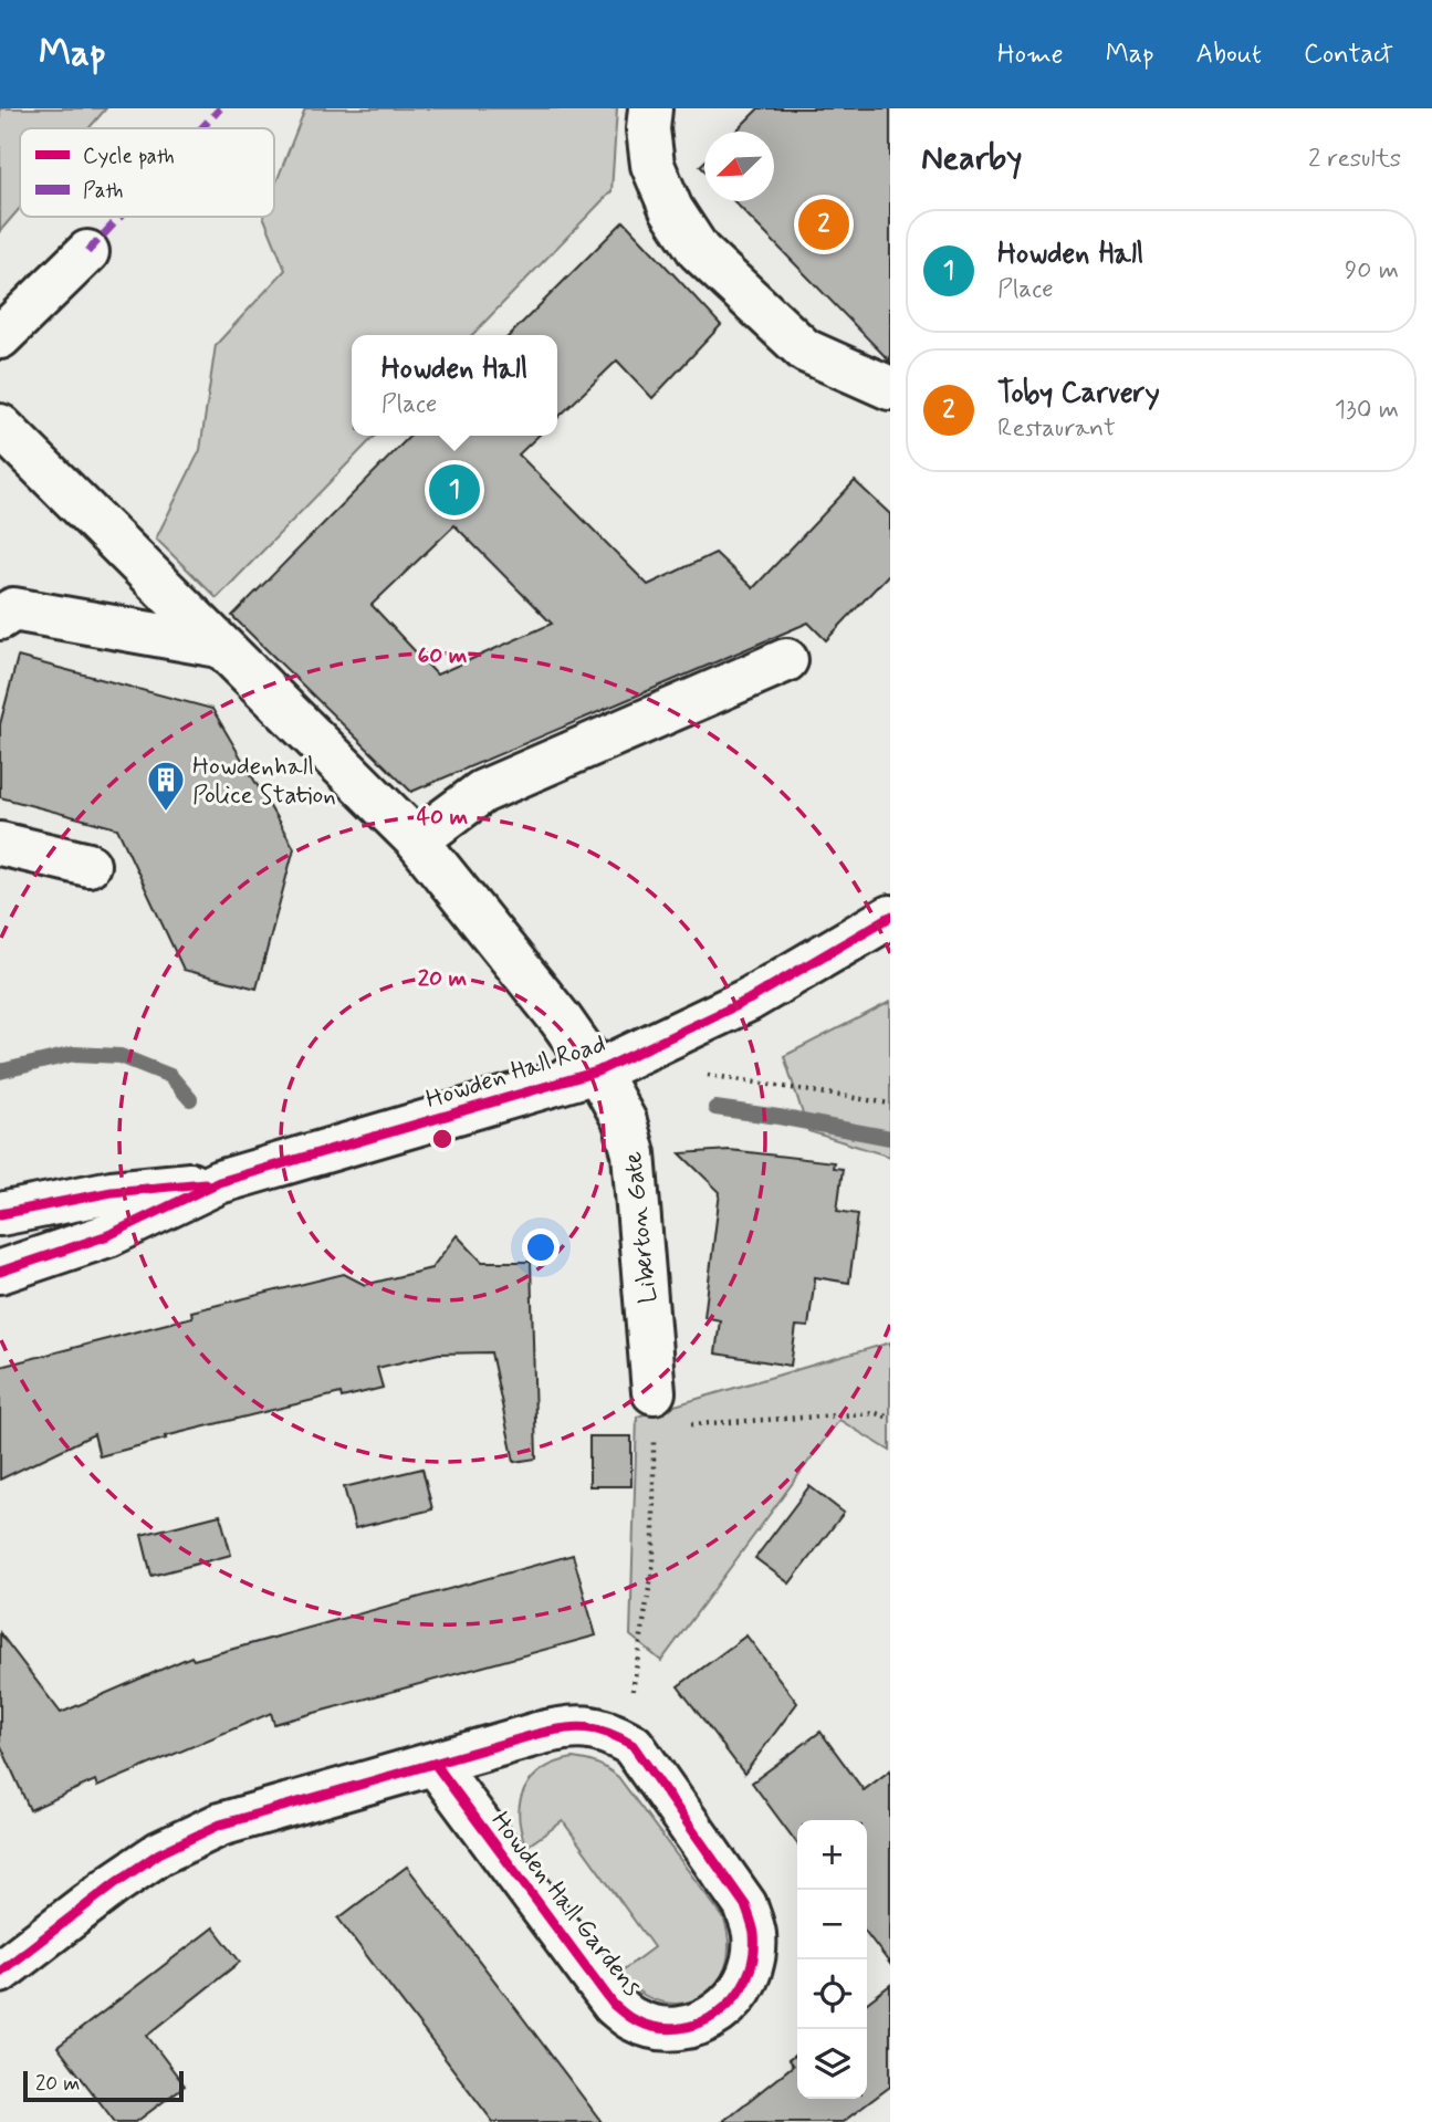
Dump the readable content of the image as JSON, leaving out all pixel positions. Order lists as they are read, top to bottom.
{
  "streets": {
    "street": ["Howden Hall Road", "Liberton Gate", "Howden Hall Gardens"]
  },
  "crossings": [
    ["Howden Hall Road", "Liberton Gate"]
  ],
  "places": {
    "building": ["Howdenhall Police Station"]
  },
  "legend": ["Cycle path", "Path"],
  "scale_bar": "20 m",
  "north": "bottom left",
  "page": {
    "header": "Map",
    "nav": [
      "Home",
      "Map",
      "About",
      "Contact"
    ],
    "heading": ["Nearby", "2 results"],
    "pins": ["2", "1"],
    "list": [
      {
        "mark": "1",
        "name": "Howden Hall",
        "note": "Place",
        "value": "90 m"
      },
      {
        "mark": "2",
        "name": "Toby Carvery",
        "note": "Restaurant",
        "value": "130 m"
      }
    ],
    "popup": ["Howden Hall", "Place"],
    "map_buttons": ["+", "−"],
    "scale": "20 m"
  },
  "rings": ["60 m", "40 m", "20 m"]
}
